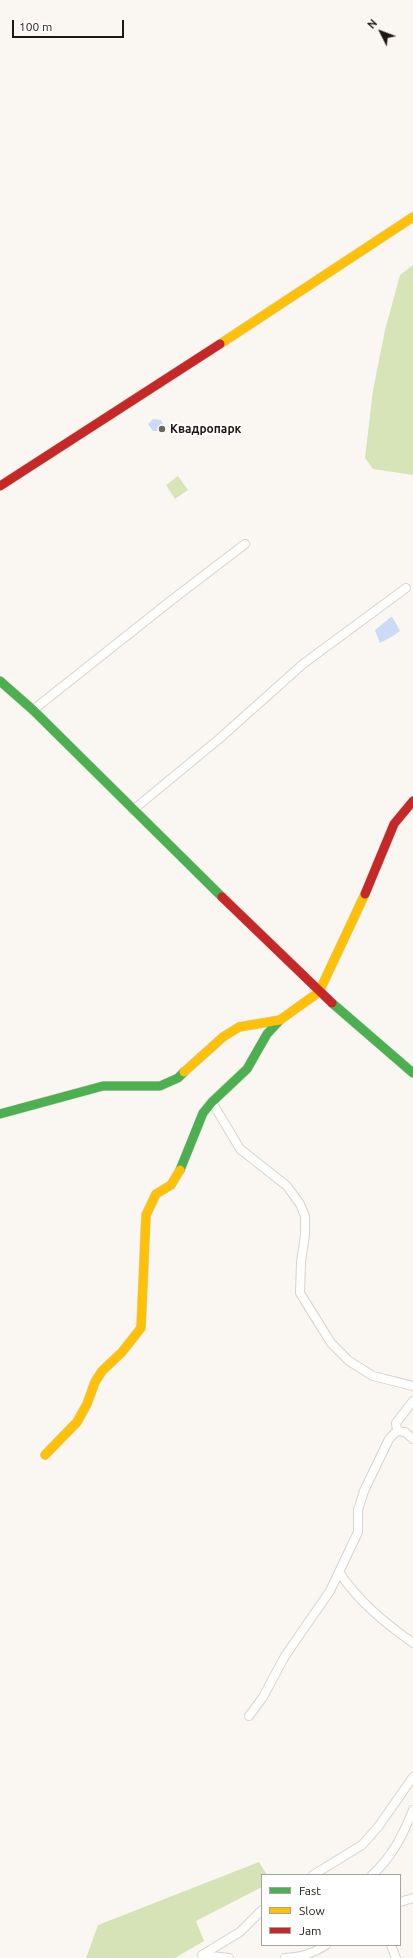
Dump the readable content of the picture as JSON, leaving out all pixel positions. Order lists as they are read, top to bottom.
{
  "places": ["Квадропарк"],
  "legend": ["Fast", "Slow", "Jam"],
  "scale_bar": "100 m",
  "north": "top left"
}
